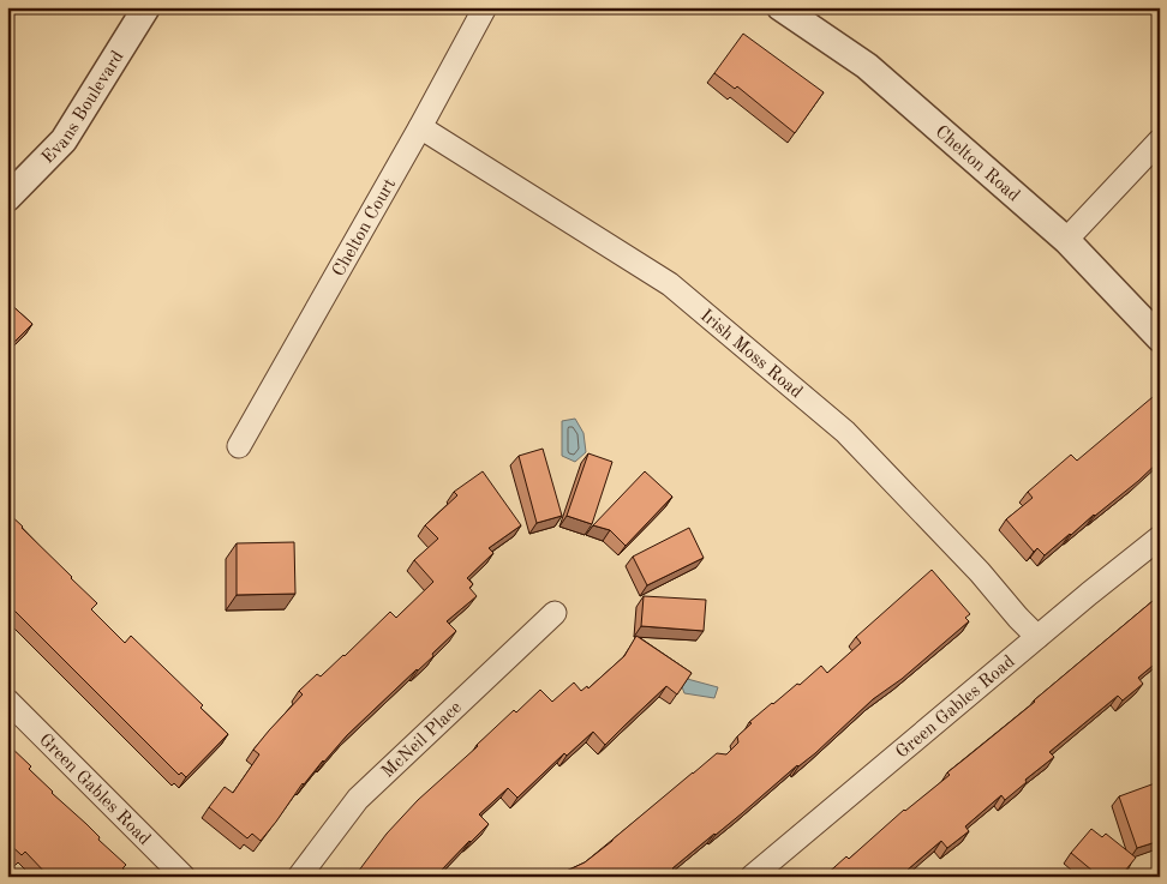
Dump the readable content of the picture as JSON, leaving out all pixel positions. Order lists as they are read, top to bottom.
{
  "streets": {
    "street": [
      "Evans Boulevard",
      "Chelton Road",
      "Chelton Court",
      "Irish Moss Road",
      "Green Gables Road",
      "McNeil Place"
    ]
  },
  "crossings": [
    ["Chelton Court", "Irish Moss Road"],
    ["Irish Moss Road", "Green Gables Road"]
  ]
}
